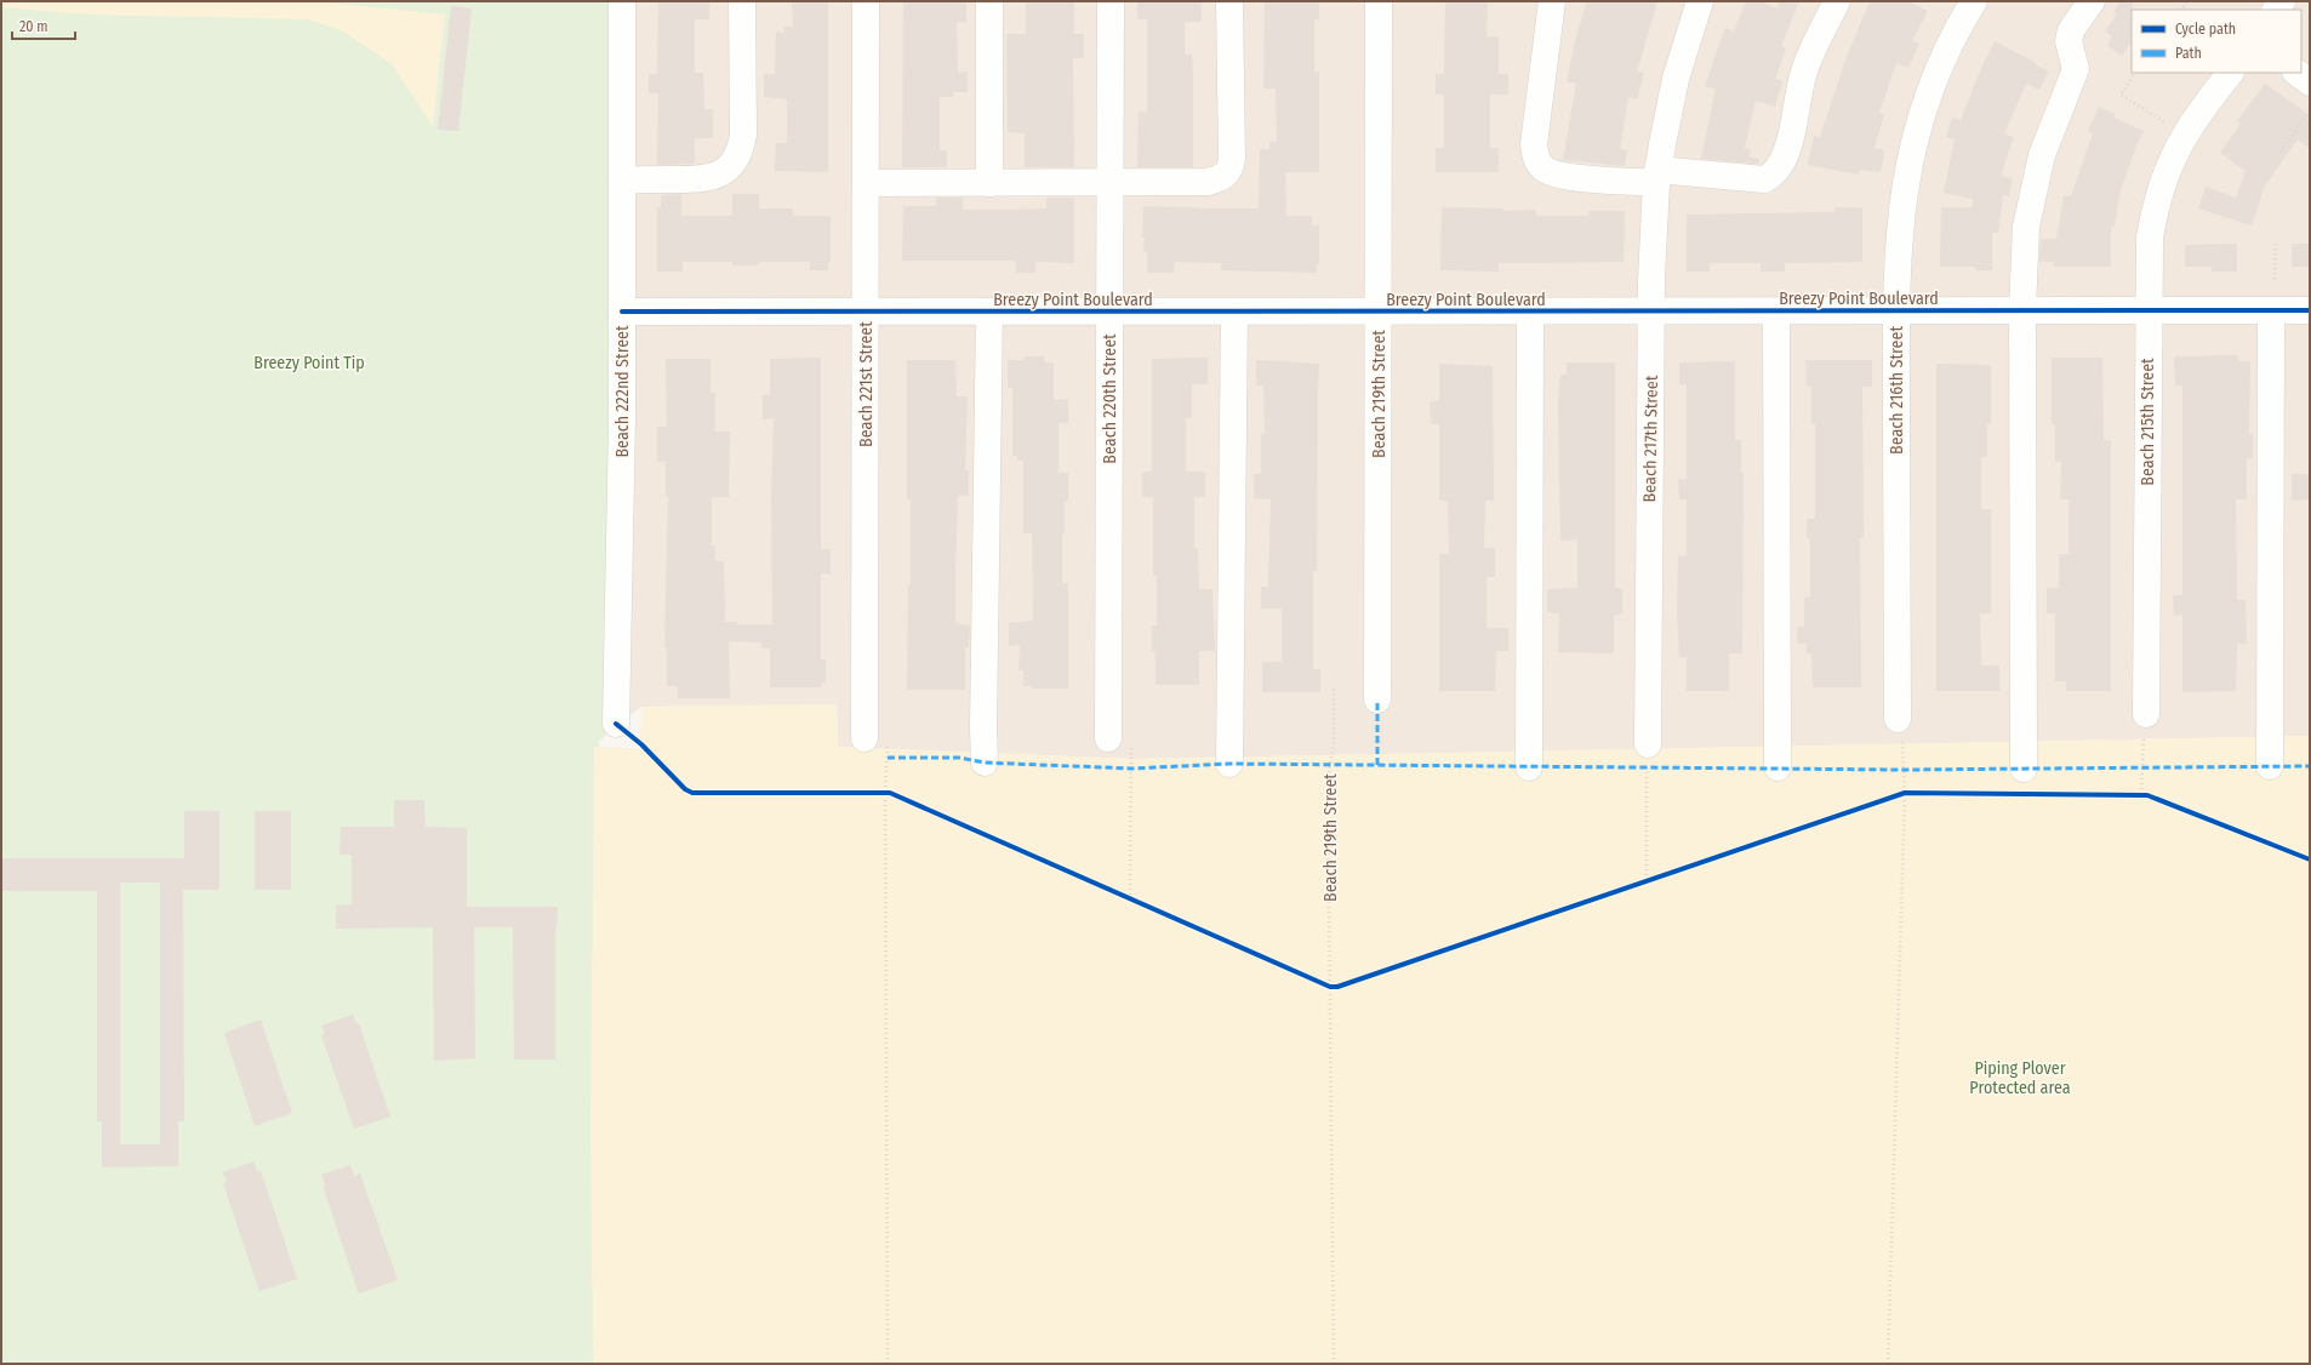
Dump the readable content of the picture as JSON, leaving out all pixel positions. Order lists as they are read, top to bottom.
{
  "streets": {
    "street": [
      "Breezy Point Boulevard",
      "Beach 221st Street",
      "Beach 216th Street",
      "Beach 222nd Street",
      "Beach 219th Street",
      "Beach 220th Street",
      "Beach 215th Street",
      "Beach 217th Street"
    ]
  },
  "crossings": [
    ["Breezy Point Boulevard", "Beach 221st Street"],
    ["Breezy Point Boulevard", "Beach 216th Street"],
    ["Breezy Point Boulevard", "Beach 222nd Street"],
    ["Breezy Point Boulevard", "Beach 219th Street"],
    ["Breezy Point Boulevard", "Beach 220th Street"],
    ["Breezy Point Boulevard", "Beach 215th Street"],
    ["Breezy Point Boulevard", "Beach 217th Street"]
  ],
  "parks": ["Breezy Point Tip", "Piping Plover Protected area"],
  "legend": ["Cycle path", "Path"],
  "scale_bar": "20 m"
}
